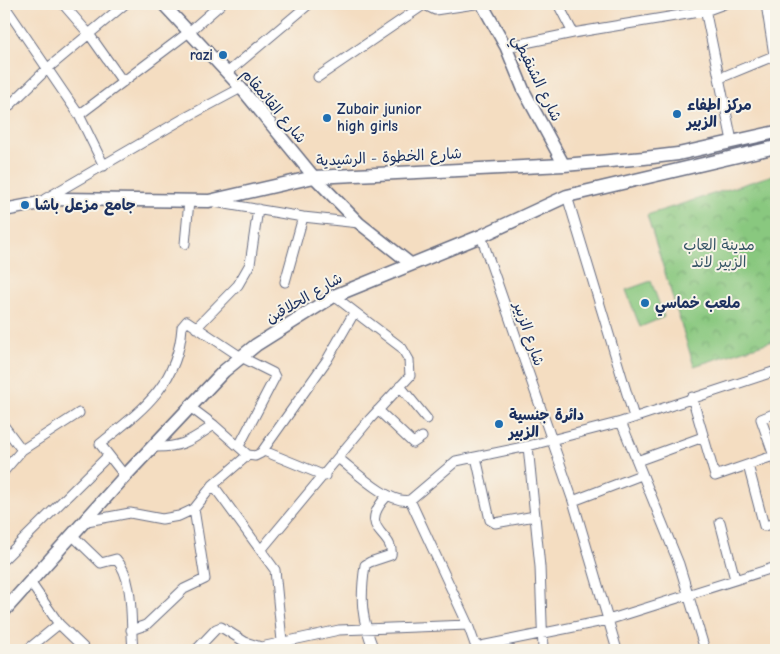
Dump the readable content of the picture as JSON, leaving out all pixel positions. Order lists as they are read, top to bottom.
{
  "streets": {
    "main road": ["شارع الخطوة - الرشيدية", "شارع الحلاقين"],
    "street": ["شارع الشنقيطي", "شارع القائمقام", "شارع الزبير"]
  },
  "crossings": [
    ["شارع الشنقيطي", "شارع الخطوة - الرشيدية"],
    ["شارع القائمقام", "شارع الخطوة - الرشيدية"],
    ["شارع القائمقام", "شارع الحلاقين"],
    ["شارع الحلاقين", "شارع الزبير"]
  ],
  "parks": ["مدينة العاب الزبير لاند"],
  "places": [
    "razi",
    "مركز اطفاء الزبير",
    "Zubair junior high girls",
    "جامع مزعل باشا",
    "ملعب خماسي",
    "دائرة جنسية الزبير"
  ]
}
